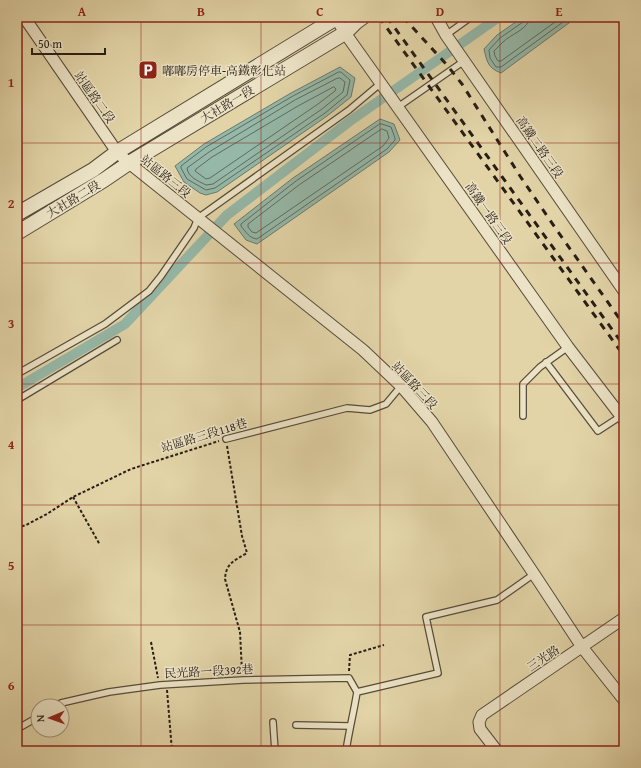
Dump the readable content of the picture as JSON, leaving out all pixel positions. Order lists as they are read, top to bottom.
{
  "streets": {
    "street": [
      "站區路二段",
      "大社路一段",
      "高鐵二路三段",
      "站區路三段",
      "大社路二段",
      "高鐵一路三段",
      "三光路"
    ],
    "lane": ["站區路三段118巷", "民光路一段392巷"]
  },
  "crossings": [
    ["站區路二段", "大社路一段"],
    ["站區路二段", "站區路三段"],
    ["站區路二段", "大社路二段"],
    ["大社路一段", "站區路三段"],
    ["大社路一段", "大社路二段"],
    ["大社路一段", "高鐵一路三段"],
    ["站區路三段", "大社路二段"],
    ["站區路三段", "站區路三段118巷"],
    ["站區路三段", "三光路"]
  ],
  "places": {
    "parking": ["嘟嘟房停車-高鐵彰化站"]
  },
  "scale_bar": "50 m",
  "north": "left",
  "grid": {
    "columns": [
      "A",
      "B",
      "C",
      "D",
      "E"
    ],
    "rows": [
      "1",
      "2",
      "3",
      "4",
      "5",
      "6"
    ]
  }
}
